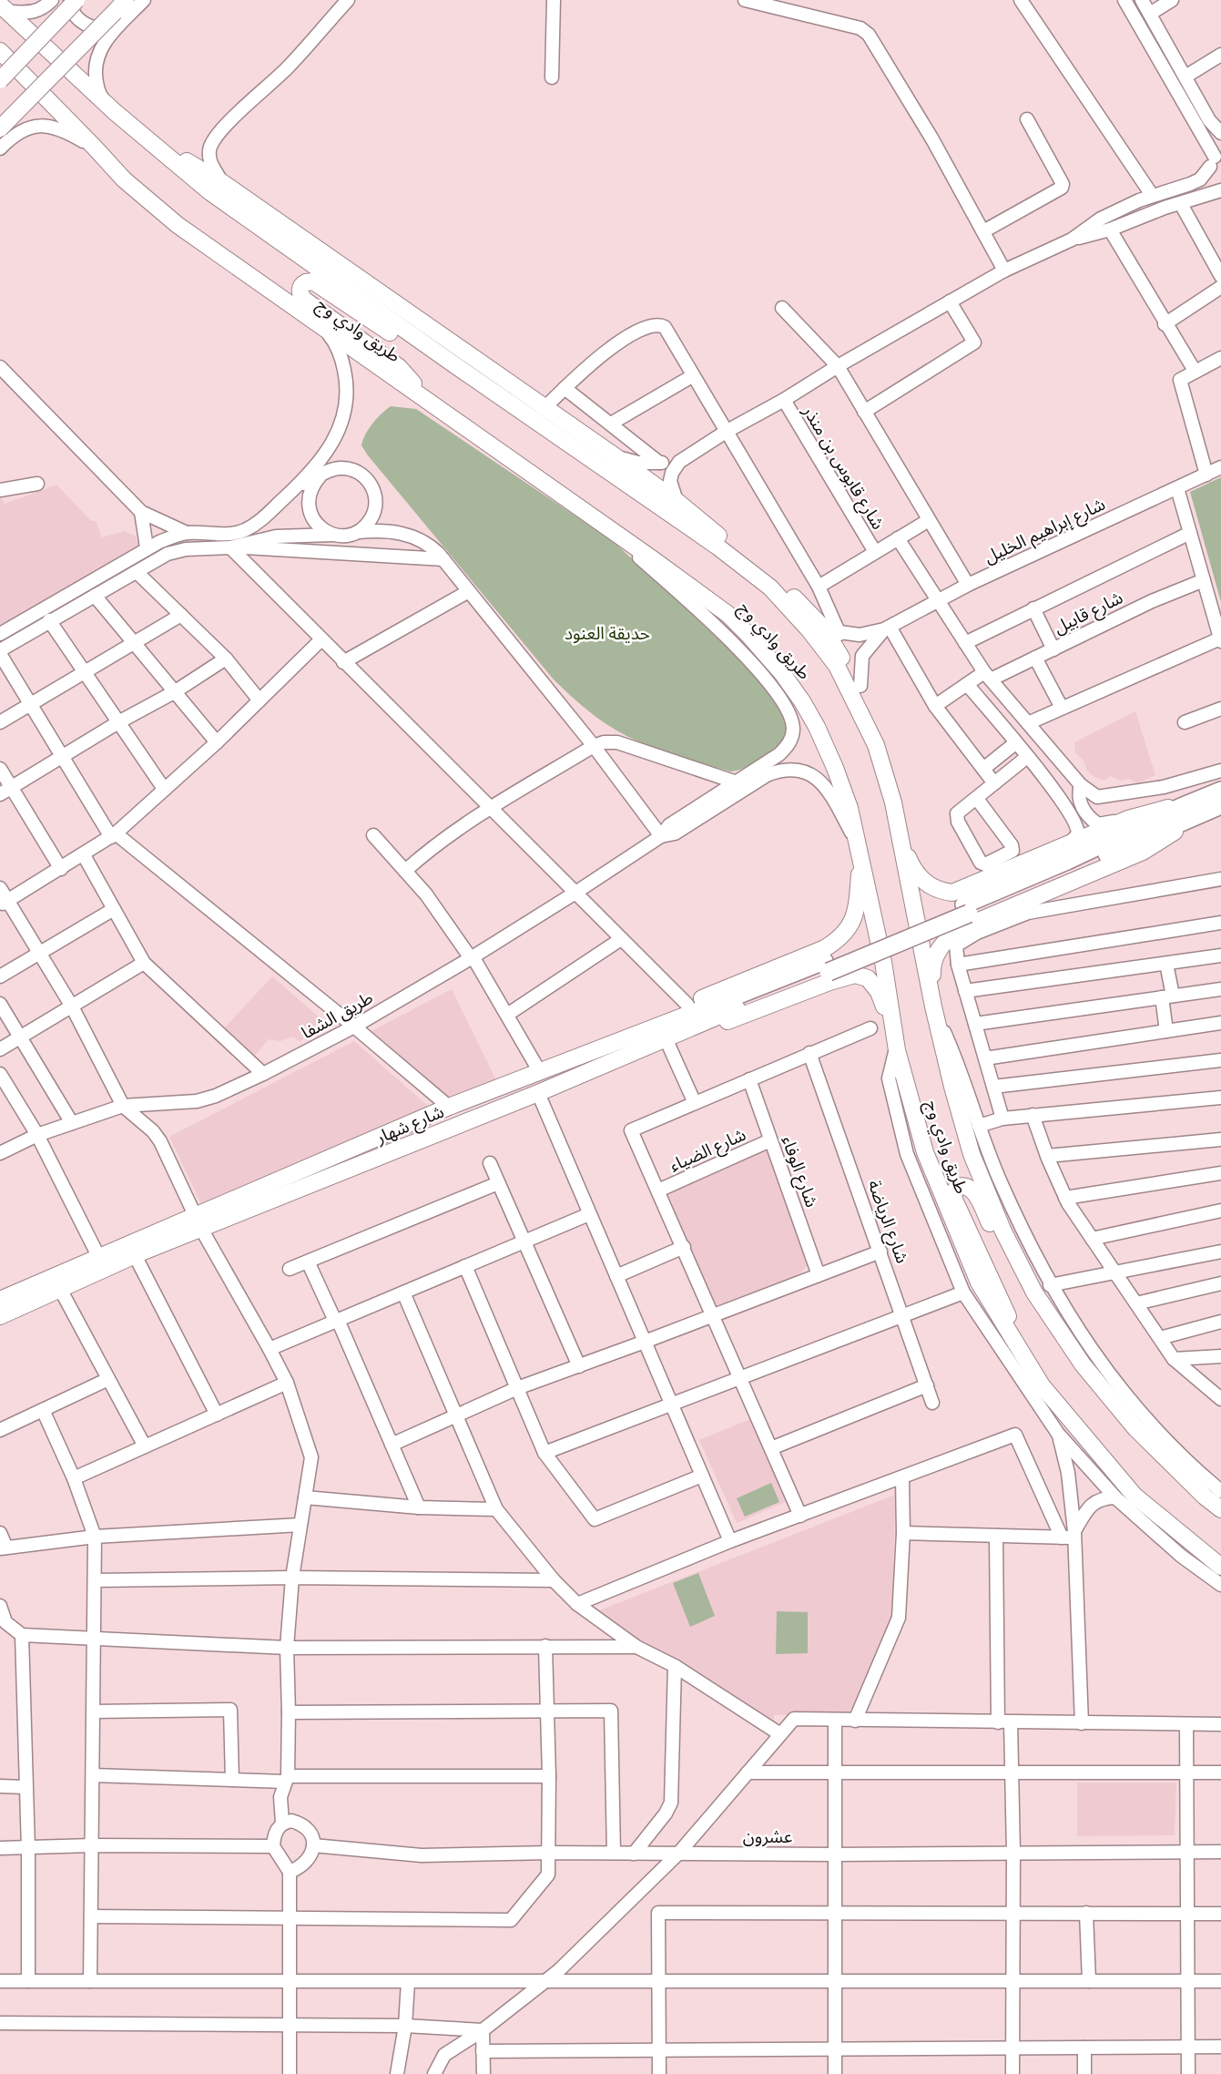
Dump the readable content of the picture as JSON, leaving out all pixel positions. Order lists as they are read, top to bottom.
{
  "streets": {
    "main road": ["طريق وادي وج", "شارع شهار"],
    "street": [
      "شارع قابوس بن منذر",
      "شارع إبراهيم الخليل",
      "شارع قابيل",
      "طريق الشفا",
      "شارع الضياء",
      "شارع الوفاء",
      "شارع الرياضة",
      "عشرون"
    ]
  },
  "crossings": [
    ["شارع الضياء", "شارع الوفاء"]
  ],
  "parks": ["حديقة العنود"]
}
